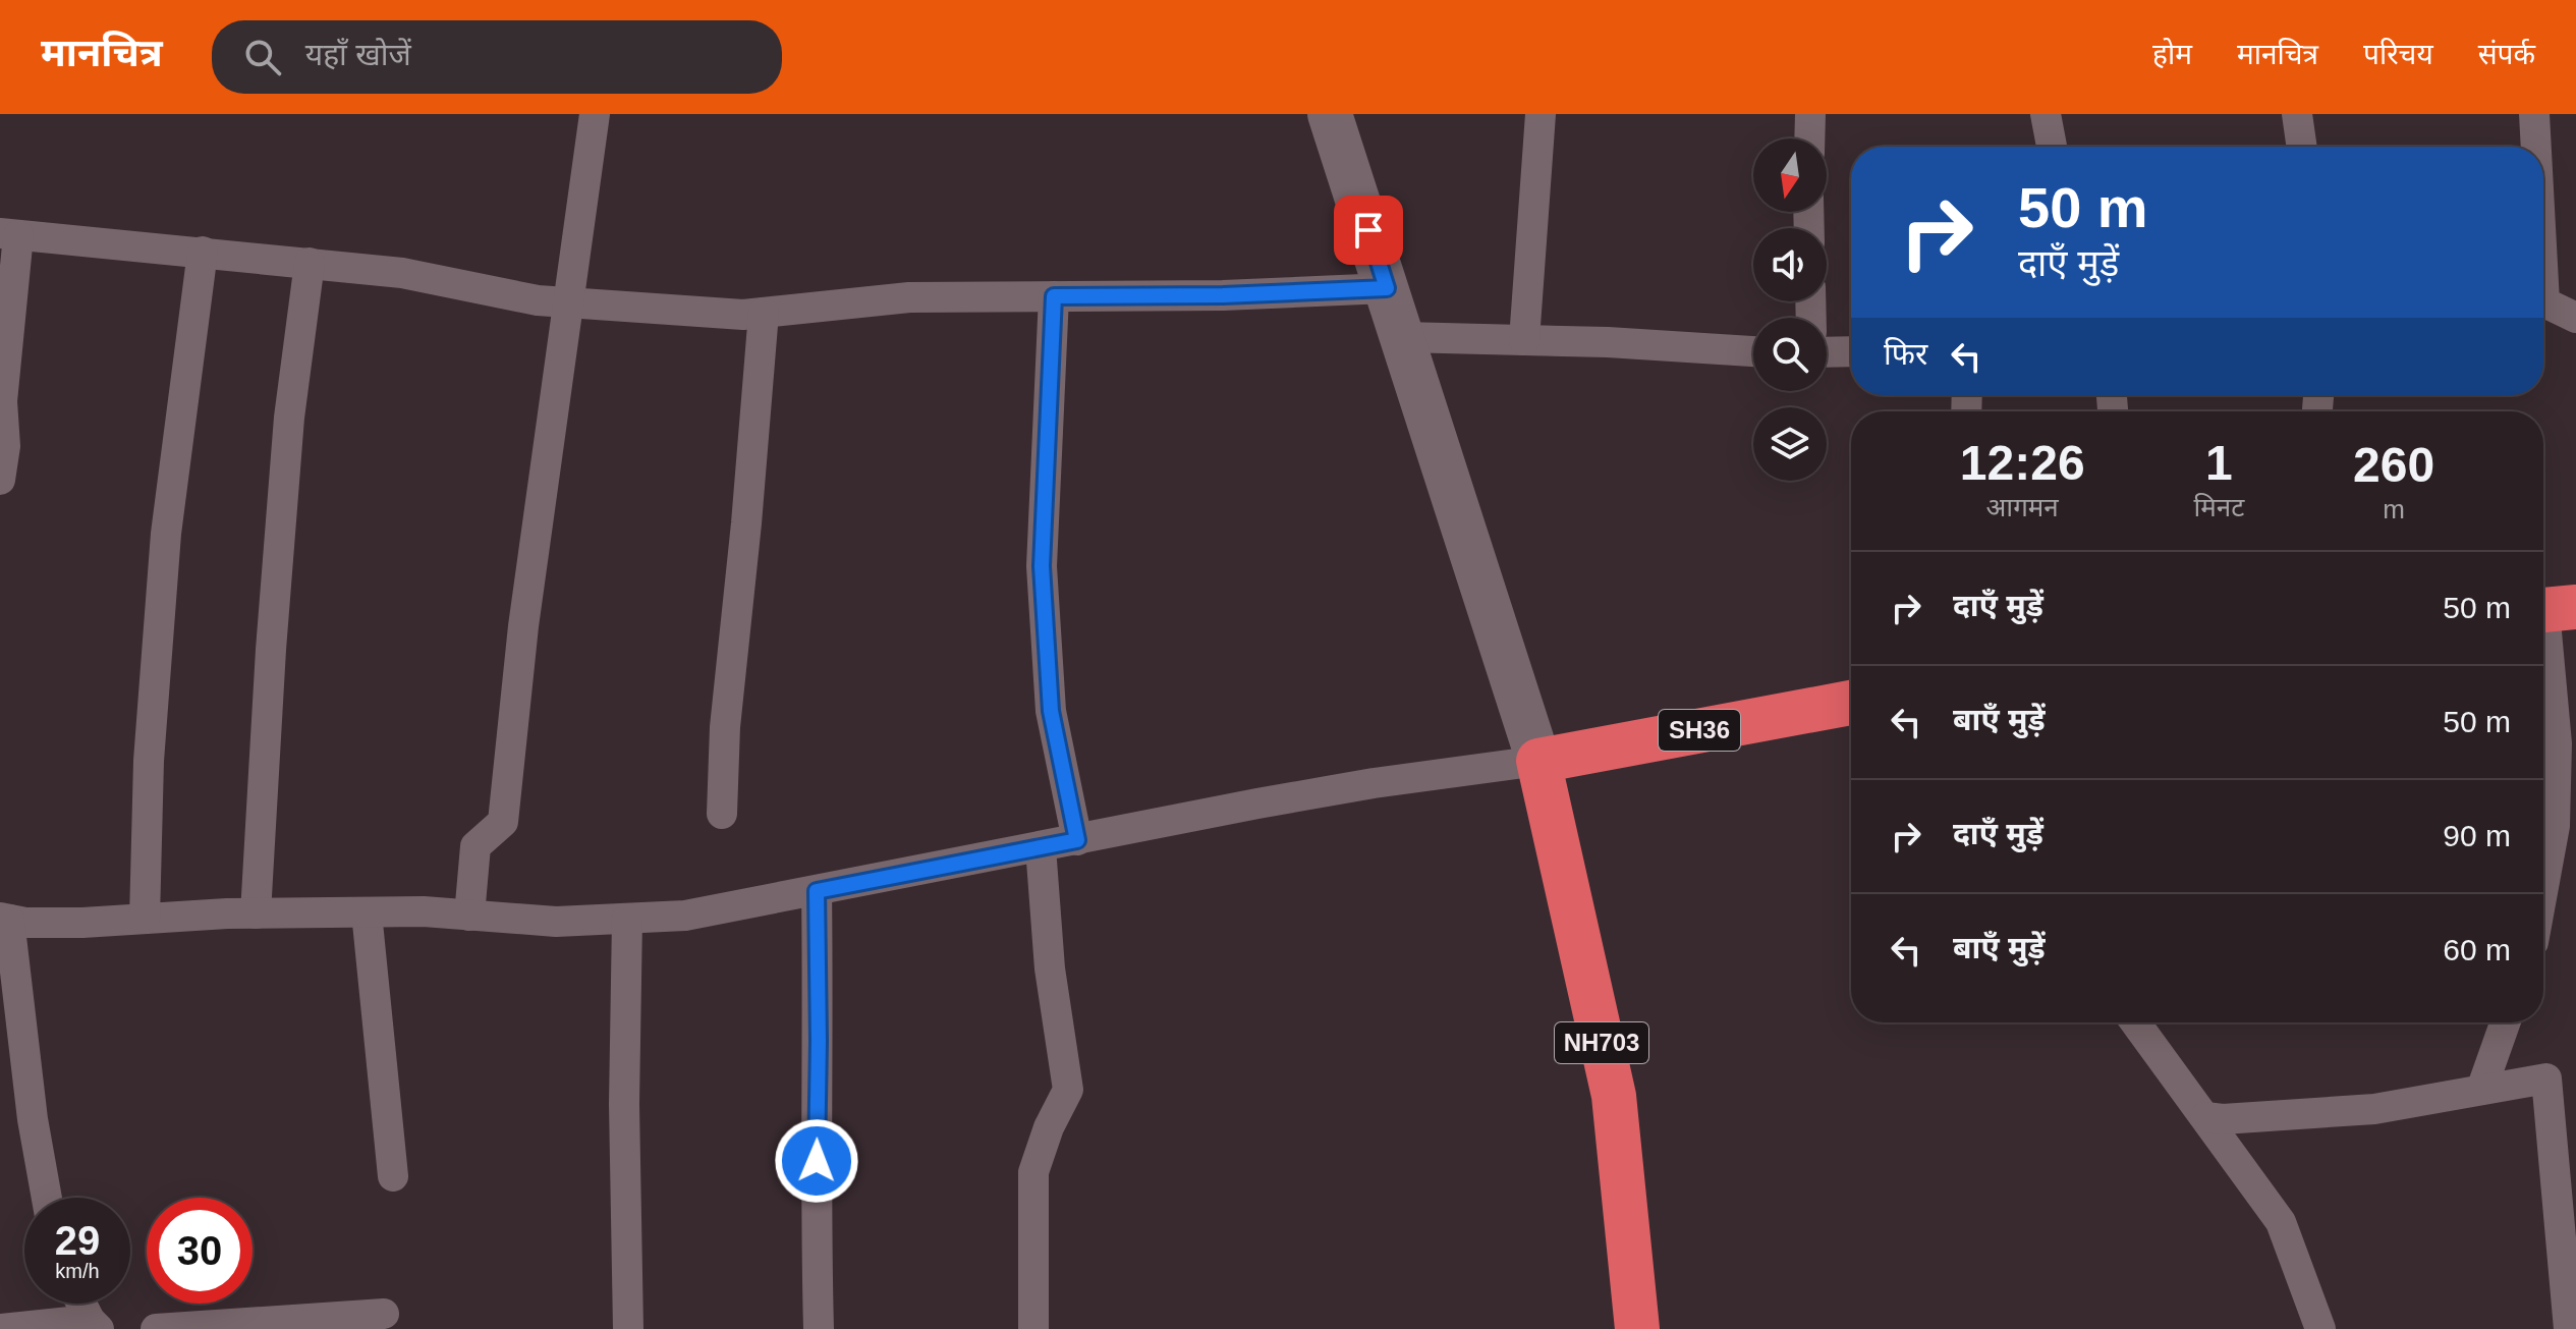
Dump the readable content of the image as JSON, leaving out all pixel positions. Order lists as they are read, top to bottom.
{
  "streets": {
    "highway": ["SH36", "NH703"]
  },
  "crossings": [
    ["SH36", "NH703"]
  ],
  "north": "bottom",
  "page": {
    "header": "मानचित्र",
    "search": "यहाँ खोजें",
    "nav": [
      "होम",
      "मानचित्र",
      "परिचय",
      "संपर्क"
    ],
    "turn": ["50 m", "दाएँ मुड़ें"],
    "then": "फिर",
    "eta": [
      "12:26",
      "आगमन",
      "1",
      "मिनट",
      "260",
      "m"
    ],
    "list": [
      {
        "name": "दाएँ मुड़ें",
        "value": "50 m"
      },
      {
        "name": "बाएँ मुड़ें",
        "value": "50 m"
      },
      {
        "name": "दाएँ मुड़ें",
        "value": "90 m"
      },
      {
        "name": "बाएँ मुड़ें",
        "value": "60 m"
      }
    ],
    "speed": "29 km/h",
    "limit": "30"
  }
}
